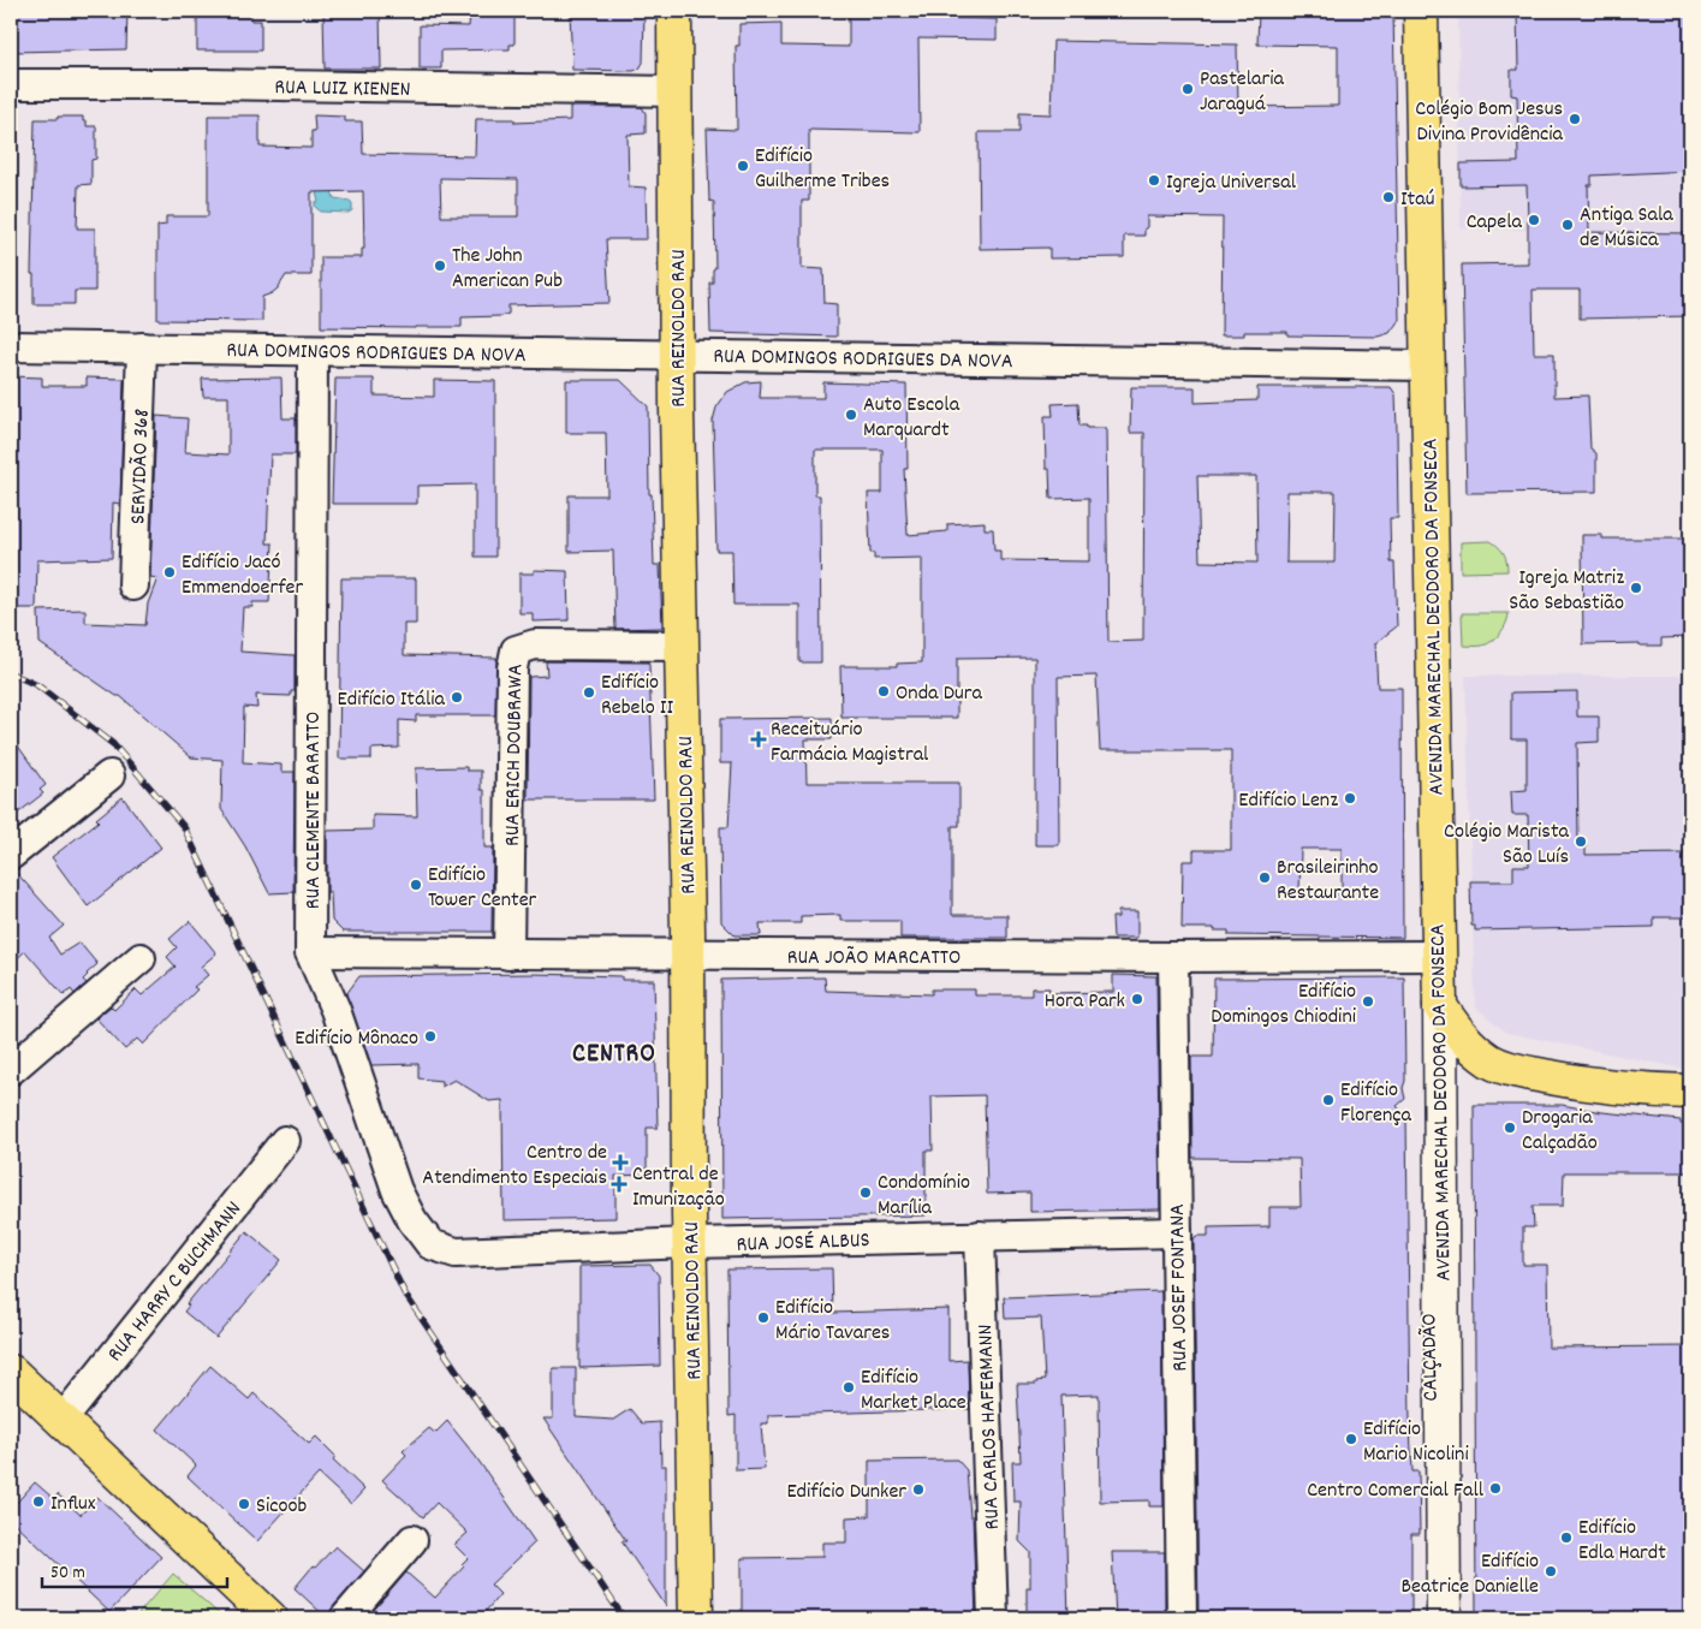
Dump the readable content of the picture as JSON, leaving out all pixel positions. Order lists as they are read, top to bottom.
{
  "streets": {
    "main road": ["RUA REINOLDO RAU", "AVENIDA MARECHAL DEODORO DA FONSECA"],
    "street": [
      "RUA LUIZ KIENEN",
      "RUA DOMINGOS RODRIGUES DA NOVA",
      "SERVIDÃO 368",
      "RUA ERICH DOUBRAWA",
      "RUA CLEMENTE BARATTO",
      "RUA JOÃO MARCATTO",
      "RUA JOSÉ ALBUS",
      "RUA HARRY C BUCHMANN",
      "RUA JOSEF FONTANA",
      "CALÇADÃO",
      "RUA CARLOS HAFERMANN"
    ]
  },
  "crossings": [
    ["RUA LUIZ KIENEN", "RUA REINOLDO RAU"],
    ["RUA REINOLDO RAU", "RUA DOMINGOS RODRIGUES DA NOVA"],
    ["RUA REINOLDO RAU", "RUA ERICH DOUBRAWA"],
    ["RUA REINOLDO RAU", "RUA JOÃO MARCATTO"],
    ["RUA REINOLDO RAU", "RUA JOSÉ ALBUS"],
    ["RUA DOMINGOS RODRIGUES DA NOVA", "SERVIDÃO 368"],
    ["RUA DOMINGOS RODRIGUES DA NOVA", "AVENIDA MARECHAL DEODORO DA FONSECA"],
    ["RUA DOMINGOS RODRIGUES DA NOVA", "RUA CLEMENTE BARATTO"],
    ["AVENIDA MARECHAL DEODORO DA FONSECA", "RUA JOÃO MARCATTO"],
    ["AVENIDA MARECHAL DEODORO DA FONSECA", "CALÇADÃO"],
    ["RUA ERICH DOUBRAWA", "RUA JOÃO MARCATTO"],
    ["RUA CLEMENTE BARATTO", "RUA JOÃO MARCATTO"],
    ["RUA CLEMENTE BARATTO", "RUA JOSÉ ALBUS"],
    ["RUA JOÃO MARCATTO", "RUA JOSEF FONTANA"],
    ["RUA JOSÉ ALBUS", "RUA JOSEF FONTANA"],
    ["RUA JOSÉ ALBUS", "RUA CARLOS HAFERMANN"]
  ],
  "districts": ["CENTRO"],
  "places": {
    "other": [
      "Pastelaria Jaraguá",
      "Colégio Bom Jesus Divina Providência",
      "Edifício Guilherme Tribes",
      "Igreja Universal",
      "Itaú",
      "Capela",
      "Antiga Sala de Música",
      "The John American Pub",
      "Auto Escola Marquardt",
      "Edifício Jacó Emmendoerfer",
      "Igreja Matriz São Sebastião",
      "Onda Dura",
      "Edifício Rebelo II",
      "Edifício Itália",
      "Edifício Lenz",
      "Colégio Marista São Luís",
      "Brasileirinho Restaurante",
      "Edifício Tower Center",
      "Hora Park",
      "Edifício Domingos Chiodini",
      "Edifício Mônaco",
      "Edifício Florença",
      "Drogaria Calçadão",
      "Condomínio Marília",
      "Edifício Mário Tavares",
      "Edifício Market Place",
      "Edifício Mario Nicolini",
      "Centro Comercial Fall",
      "Edifício Dunker",
      "Influx",
      "Sicoob",
      "Edifício Edla Hardt",
      "Edifício Beatrice Danielle"
    ],
    "health": ["Receituário Farmácia Magistral", "Centro de Atendimento Especiais", "Central de Imunização"]
  },
  "scale_bar": "50 m"
}
